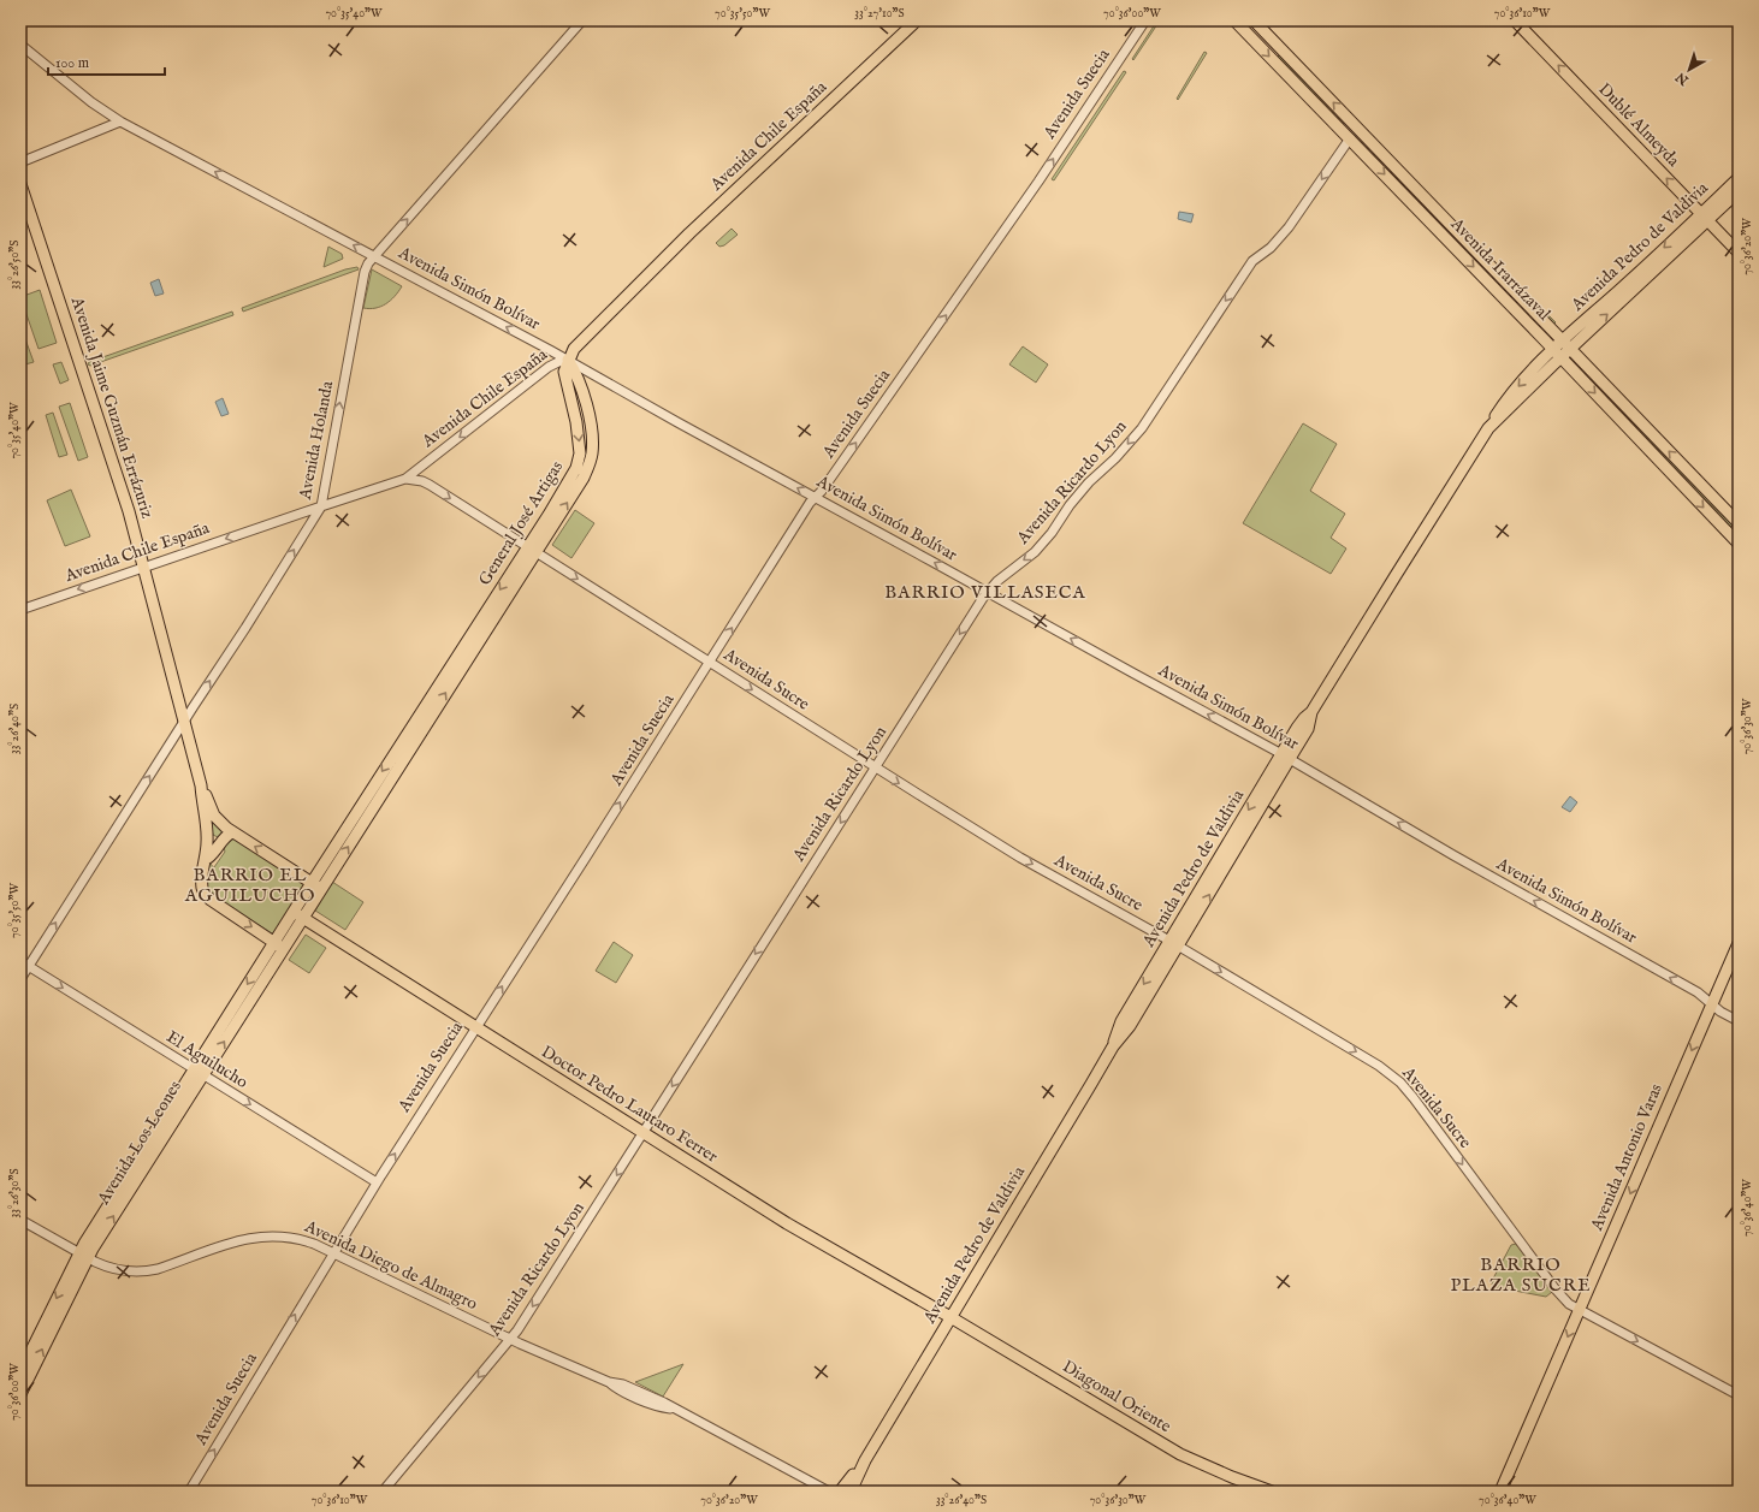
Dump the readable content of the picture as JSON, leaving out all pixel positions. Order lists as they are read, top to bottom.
{
  "streets": {
    "main road": [
      "Dublé Almeyda",
      "Avenida Chile España",
      "Avenida Pedro de Valdivia",
      "Avenida Irarrázaval",
      "Avenida Jaime Guzmán Errázuriz",
      "General José Artigas",
      "Doctor Pedro Lautaro Ferrer",
      "Avenida Los Leones",
      "Avenida Antonio Varas",
      "Diagonal Oriente"
    ],
    "street": [
      "Avenida Suecia",
      "Avenida Simón Bolívar",
      "Avenida Holanda",
      "Avenida Ricardo Lyon",
      "Avenida Sucre",
      "El Aguilucho",
      "Avenida Diego de Almagro"
    ]
  },
  "crossings": [
    ["Avenida Suecia", "Avenida Simón Bolívar"],
    ["Avenida Suecia", "Avenida Sucre"],
    ["Avenida Suecia", "El Aguilucho"],
    ["Avenida Suecia", "Doctor Pedro Lautaro Ferrer"],
    ["Avenida Suecia", "Avenida Diego de Almagro"],
    ["Dublé Almeyda", "Avenida Pedro de Valdivia"],
    ["Avenida Chile España", "Avenida Simón Bolívar"],
    ["Avenida Chile España", "Avenida Jaime Guzmán Errázuriz"],
    ["Avenida Chile España", "Avenida Holanda"],
    ["Avenida Chile España", "General José Artigas"],
    ["Avenida Chile España", "Avenida Sucre"],
    ["Avenida Pedro de Valdivia", "Avenida Irarrázaval"],
    ["Avenida Pedro de Valdivia", "Avenida Simón Bolívar"],
    ["Avenida Pedro de Valdivia", "Avenida Sucre"],
    ["Avenida Pedro de Valdivia", "Doctor Pedro Lautaro Ferrer"],
    ["Avenida Pedro de Valdivia", "Diagonal Oriente"],
    ["Avenida Irarrázaval", "Avenida Ricardo Lyon"],
    ["Avenida Simón Bolívar", "Avenida Holanda"],
    ["Avenida Simón Bolívar", "Avenida Ricardo Lyon"],
    ["Avenida Simón Bolívar", "General José Artigas"],
    ["Avenida Simón Bolívar", "Avenida Antonio Varas"],
    ["Avenida Jaime Guzmán Errázuriz", "Avenida Holanda"],
    ["Avenida Holanda", "El Aguilucho"],
    ["Avenida Ricardo Lyon", "Avenida Sucre"],
    ["Avenida Ricardo Lyon", "Doctor Pedro Lautaro Ferrer"],
    ["Avenida Ricardo Lyon", "Avenida Diego de Almagro"],
    ["General José Artigas", "Avenida Sucre"],
    ["General José Artigas", "Doctor Pedro Lautaro Ferrer"],
    ["General José Artigas", "Avenida Los Leones"],
    ["Avenida Sucre", "Avenida Antonio Varas"],
    ["El Aguilucho", "Avenida Los Leones"],
    ["Doctor Pedro Lautaro Ferrer", "Diagonal Oriente"],
    ["Avenida Los Leones", "Avenida Diego de Almagro"]
  ],
  "one_way": [
    "Avenida Suecia",
    "Dublé Almeyda",
    "Avenida Chile España",
    "Avenida Simón Bolívar",
    "Avenida Holanda",
    "Avenida Ricardo Lyon",
    "Avenida Sucre",
    "El Aguilucho",
    "Avenida Antonio Varas"
  ],
  "districts": ["BARRIO VILLASECA", "BARRIO EL AGUILUCHO", "BARRIO PLAZA SUCRE"],
  "scale_bar": "100 m",
  "north": "bottom left",
  "coordinates": [
    "70°35'40\"W",
    "70°35'50\"W",
    "33°27'10\"S",
    "70°36'00\"W",
    "70°36'10\"W",
    "70°36'20\"W",
    "33°26'50\"S",
    "70°36'30\"W",
    "33°26'40\"S",
    "33°26'30\"S",
    "70°36'40\"W"
  ]
}
